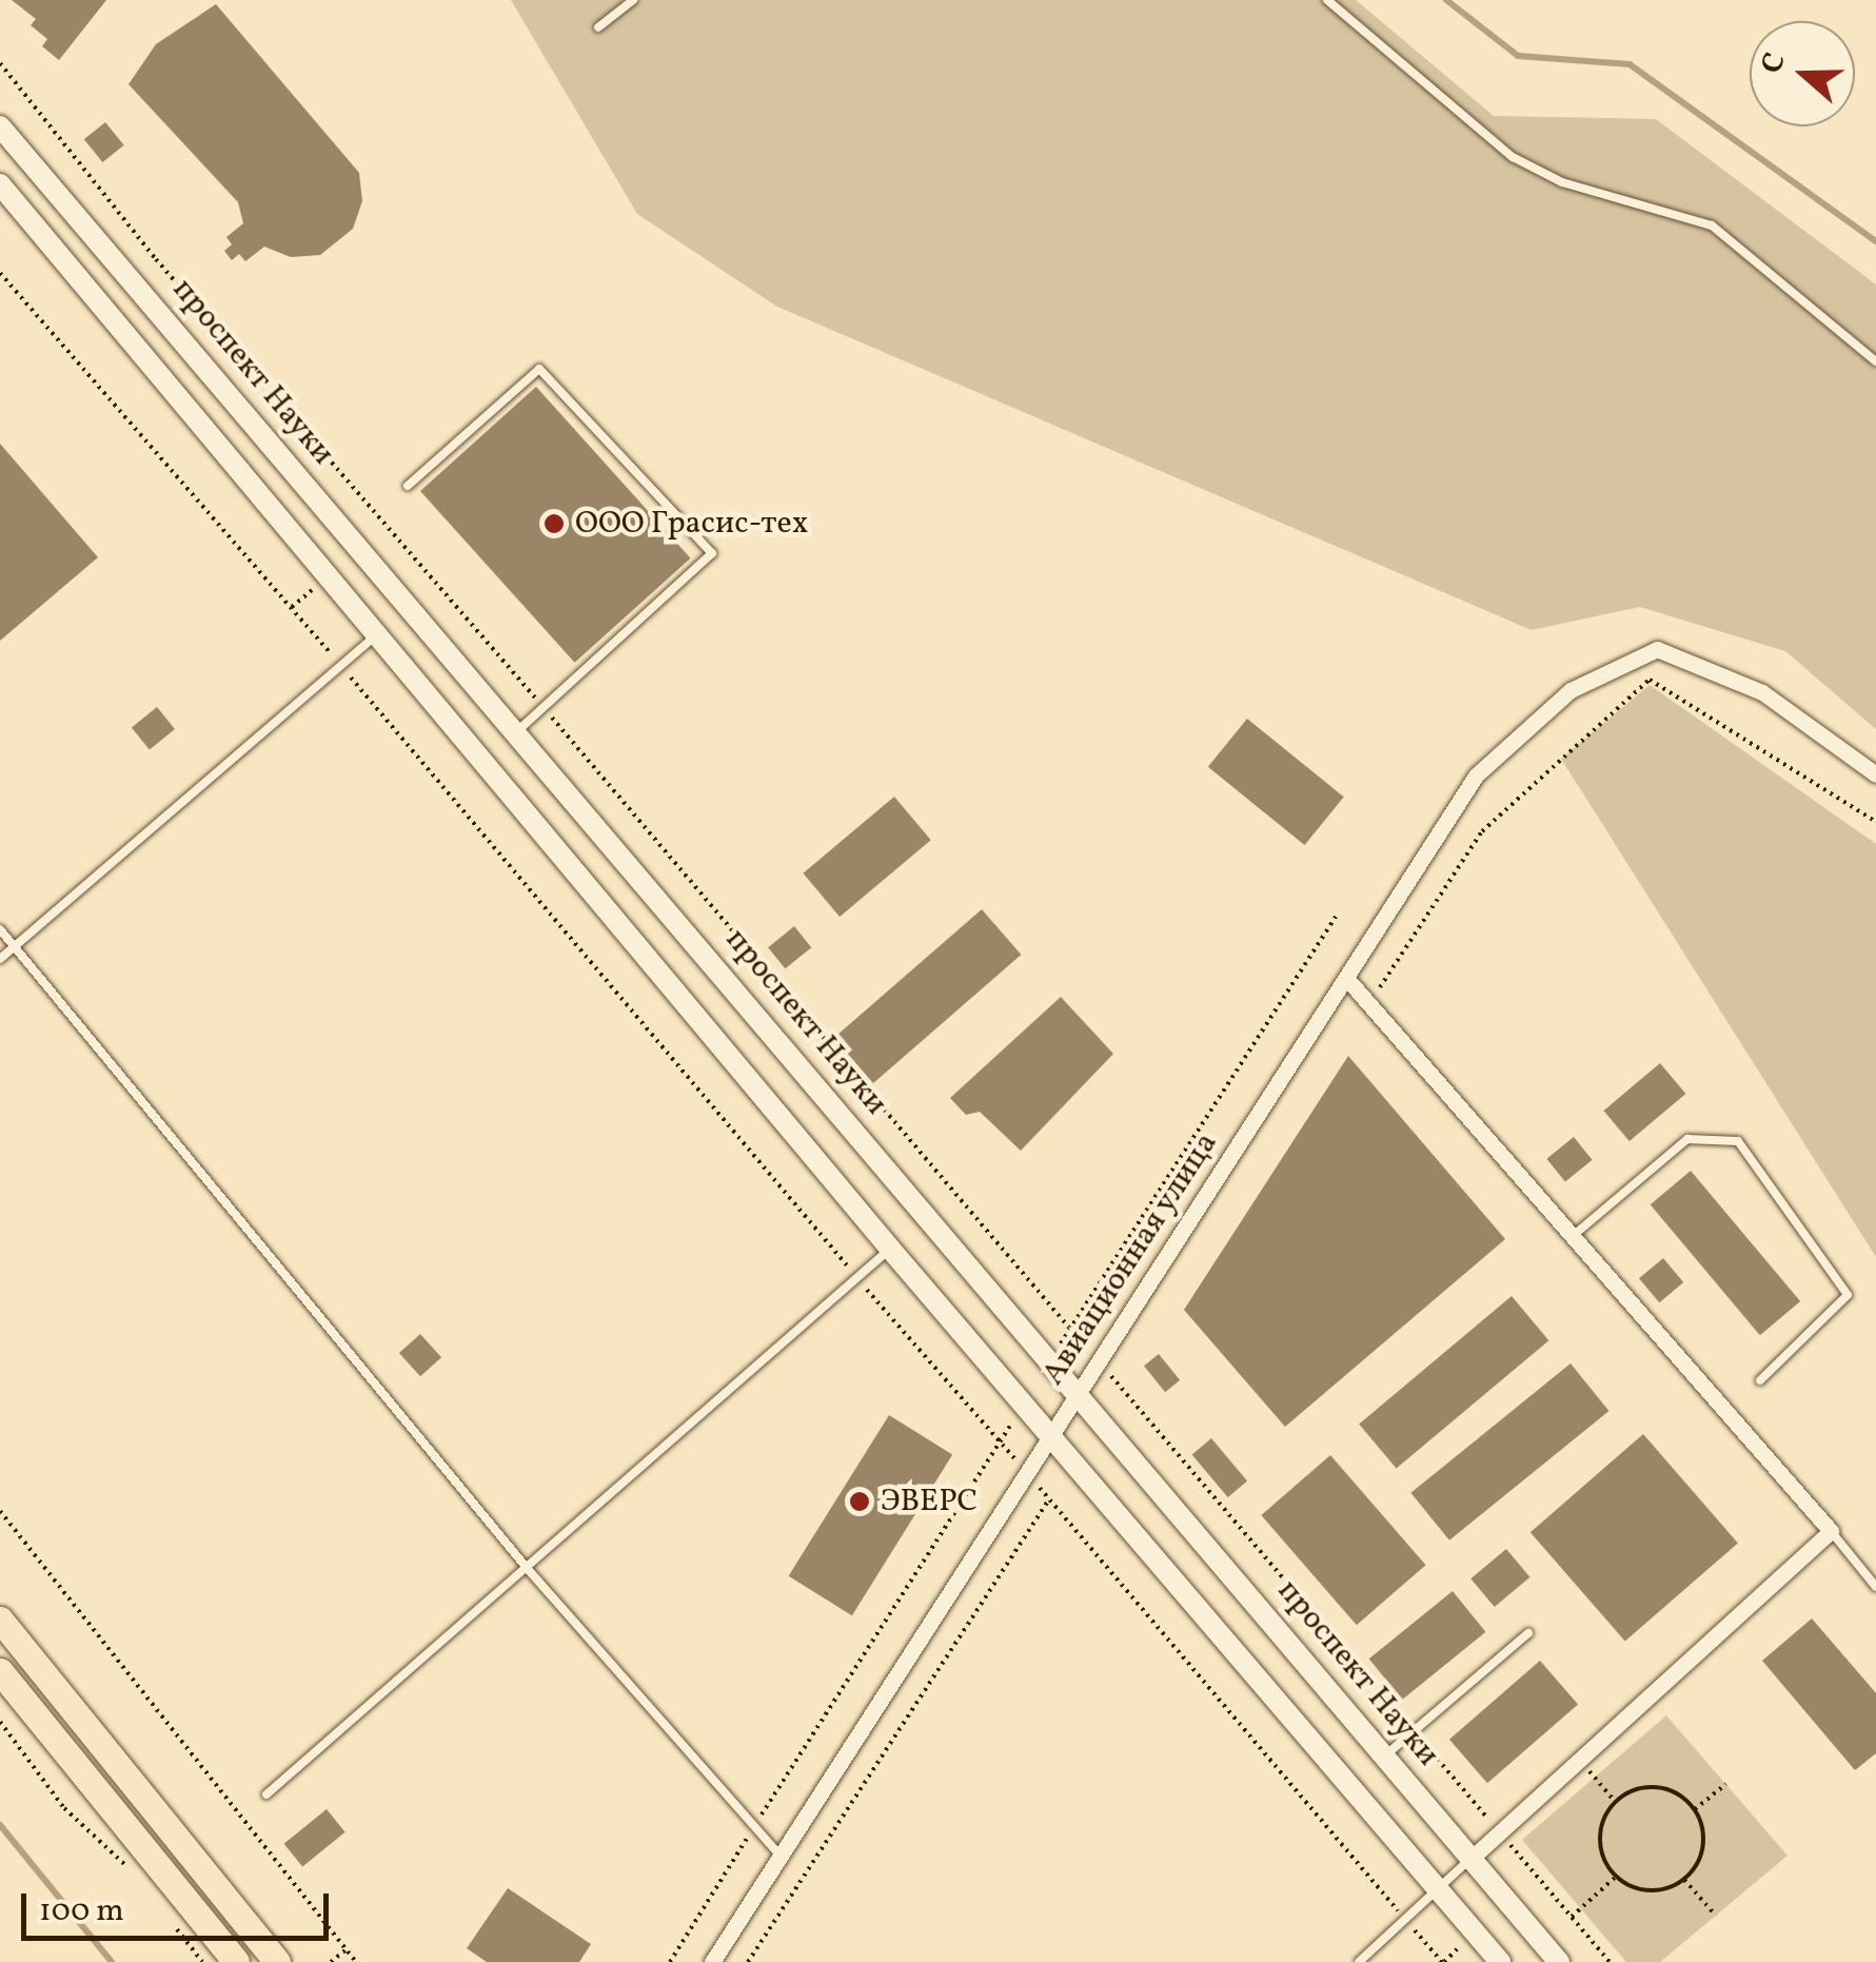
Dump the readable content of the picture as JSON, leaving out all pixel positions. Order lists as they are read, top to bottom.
{
  "streets": {
    "street": ["проспект Науки", "Авиационная улица"]
  },
  "crossings": [
    ["проспект Науки", "Авиационная улица"]
  ],
  "places": ["ООО Грасис-тех", "ЭВЕРС"],
  "scale_bar": "100 m",
  "north": "left"
}
